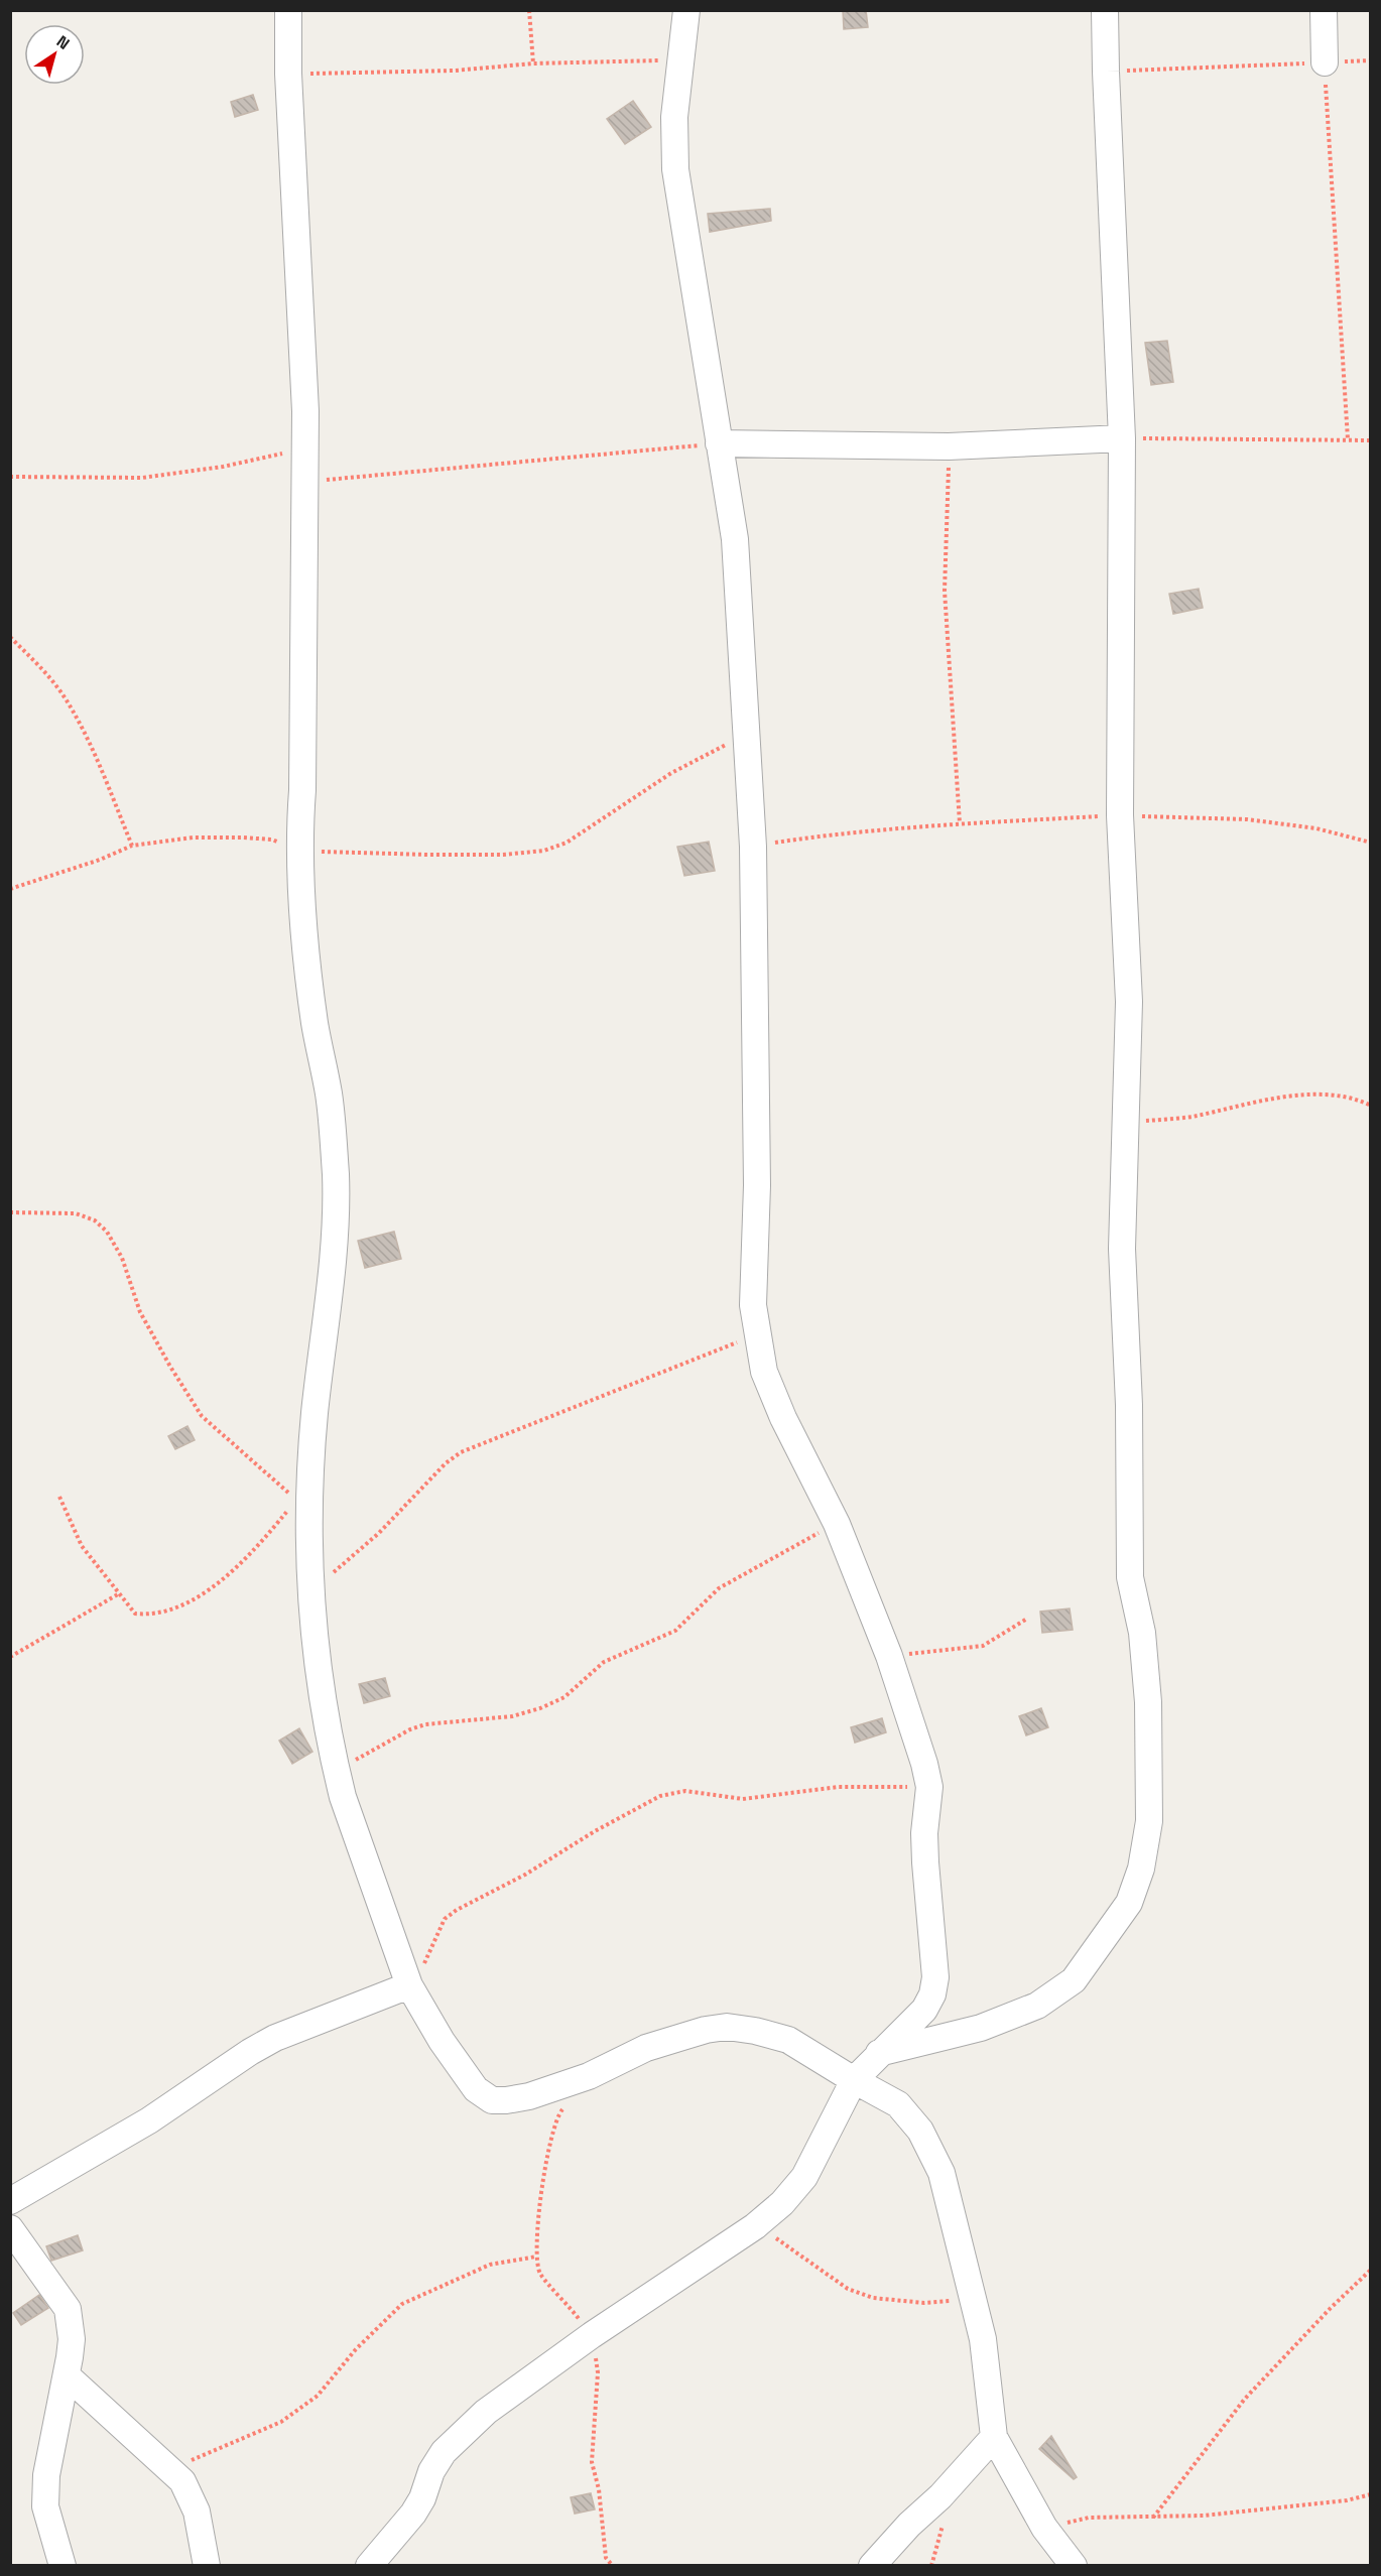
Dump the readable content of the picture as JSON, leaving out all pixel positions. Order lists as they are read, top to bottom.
{
  "north": "top right"
}
